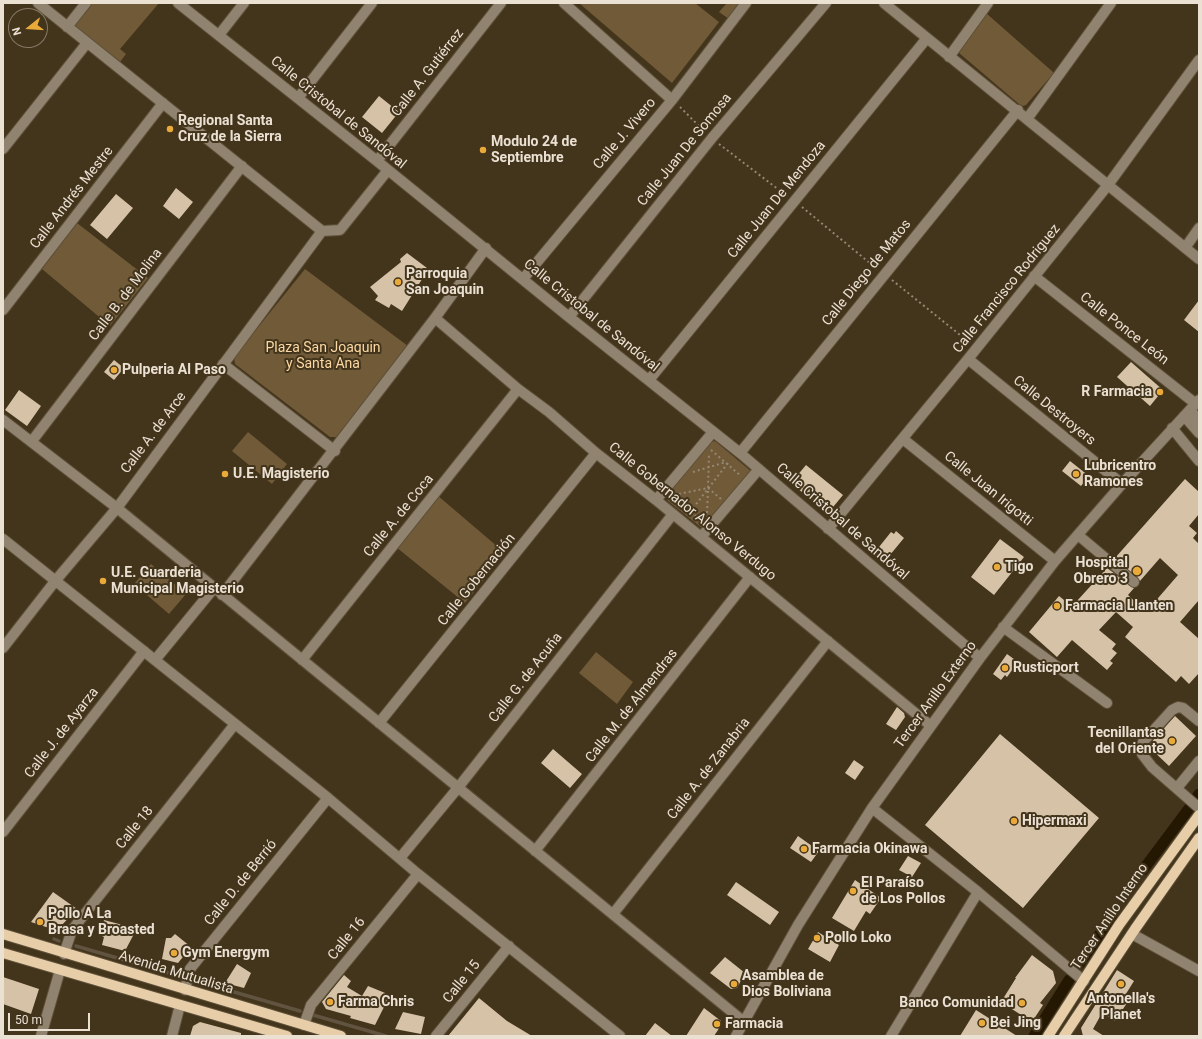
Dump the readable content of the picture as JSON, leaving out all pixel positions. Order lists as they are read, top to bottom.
{
  "streets": {
    "main road": ["Tercer Anillo Interno", "Avenida Mutualista"],
    "street": [
      "Calle A. Gutiérrez",
      "Calle Cristobal de Sandóval",
      "Calle J. Vivero",
      "Calle Juan De Somosa",
      "Calle Andrés Mestre",
      "Calle Juan De Mendoza",
      "Calle Diego de Matos",
      "Calle Francisco Rodriguez",
      "Calle B. de Molina",
      "Calle Ponce León",
      "Calle Destroyers",
      "Calle A. de Arce",
      "Calle Juan Irigotti",
      "Calle Gobernador Alonso Verdugo",
      "Calle A. de Coca",
      "Calle Gobernación",
      "Calle G. de Acuña",
      "Tercer Anillo Externo",
      "Calle M. de Almendras",
      "Calle J. de Ayarza",
      "Calle A. de Zanabria",
      "Calle 18",
      "Calle D. de Berrió",
      "Calle 16",
      "Calle 15"
    ]
  },
  "crossings": [
    ["Calle A. Gutiérrez", "Calle Cristobal de Sandóval"],
    ["Calle Cristobal de Sandóval", "Calle J. Vivero"],
    ["Calle Cristobal de Sandóval", "Calle Juan De Somosa"],
    ["Calle Cristobal de Sandóval", "Calle Juan De Mendoza"],
    ["Calle Cristobal de Sandóval", "Calle Diego de Matos"],
    ["Calle Cristobal de Sandóval", "Calle Francisco Rodriguez"],
    ["Calle Cristobal de Sandóval", "Tercer Anillo Externo"],
    ["Calle Francisco Rodriguez", "Calle Ponce León"],
    ["Calle Francisco Rodriguez", "Calle Destroyers"],
    ["Calle Francisco Rodriguez", "Calle Juan Irigotti"],
    ["Calle Ponce León", "Tercer Anillo Externo"],
    ["Calle Destroyers", "Tercer Anillo Externo"],
    ["Calle Juan Irigotti", "Tercer Anillo Externo"],
    ["Calle Gobernador Alonso Verdugo", "Calle A. de Coca"],
    ["Calle Gobernador Alonso Verdugo", "Calle Gobernación"],
    ["Calle Gobernador Alonso Verdugo", "Calle G. de Acuña"],
    ["Calle Gobernador Alonso Verdugo", "Tercer Anillo Externo"],
    ["Calle Gobernador Alonso Verdugo", "Calle M. de Almendras"],
    ["Calle Gobernador Alonso Verdugo", "Calle A. de Zanabria"],
    ["Calle 18", "Avenida Mutualista"],
    ["Calle D. de Berrió", "Avenida Mutualista"],
    ["Calle 16", "Avenida Mutualista"]
  ],
  "parks": ["Plaza San Joaquin y Santa Ana"],
  "places": [
    "Regional Santa Cruz de la Sierra",
    "Modulo 24 de Septiembre",
    "Parroquia San Joaquin",
    "Pulperia Al Paso",
    "R Farmacia",
    "U.E. Magisterio",
    "Lubricentro Ramones",
    "Tigo",
    "Hospital Obrero 3",
    "U.E. Guarderia Municipal Magisterio",
    "Farmacia Llanten",
    "Rusticport",
    "Tecnillantas del Oriente",
    "Hipermaxi",
    "Farmacia Okinawa",
    "El Paraíso de Los Pollos",
    "Pollo A La Brasa y Broasted",
    "Pollo Loko",
    "Gym Energym",
    "Asamblea de Dios Boliviana",
    "Antonella's Planet",
    "Farma Chris",
    "Banco Comunidad",
    "Bei Jing",
    "Farmacia"
  ],
  "scale_bar": "50 m",
  "north": "left"
}
